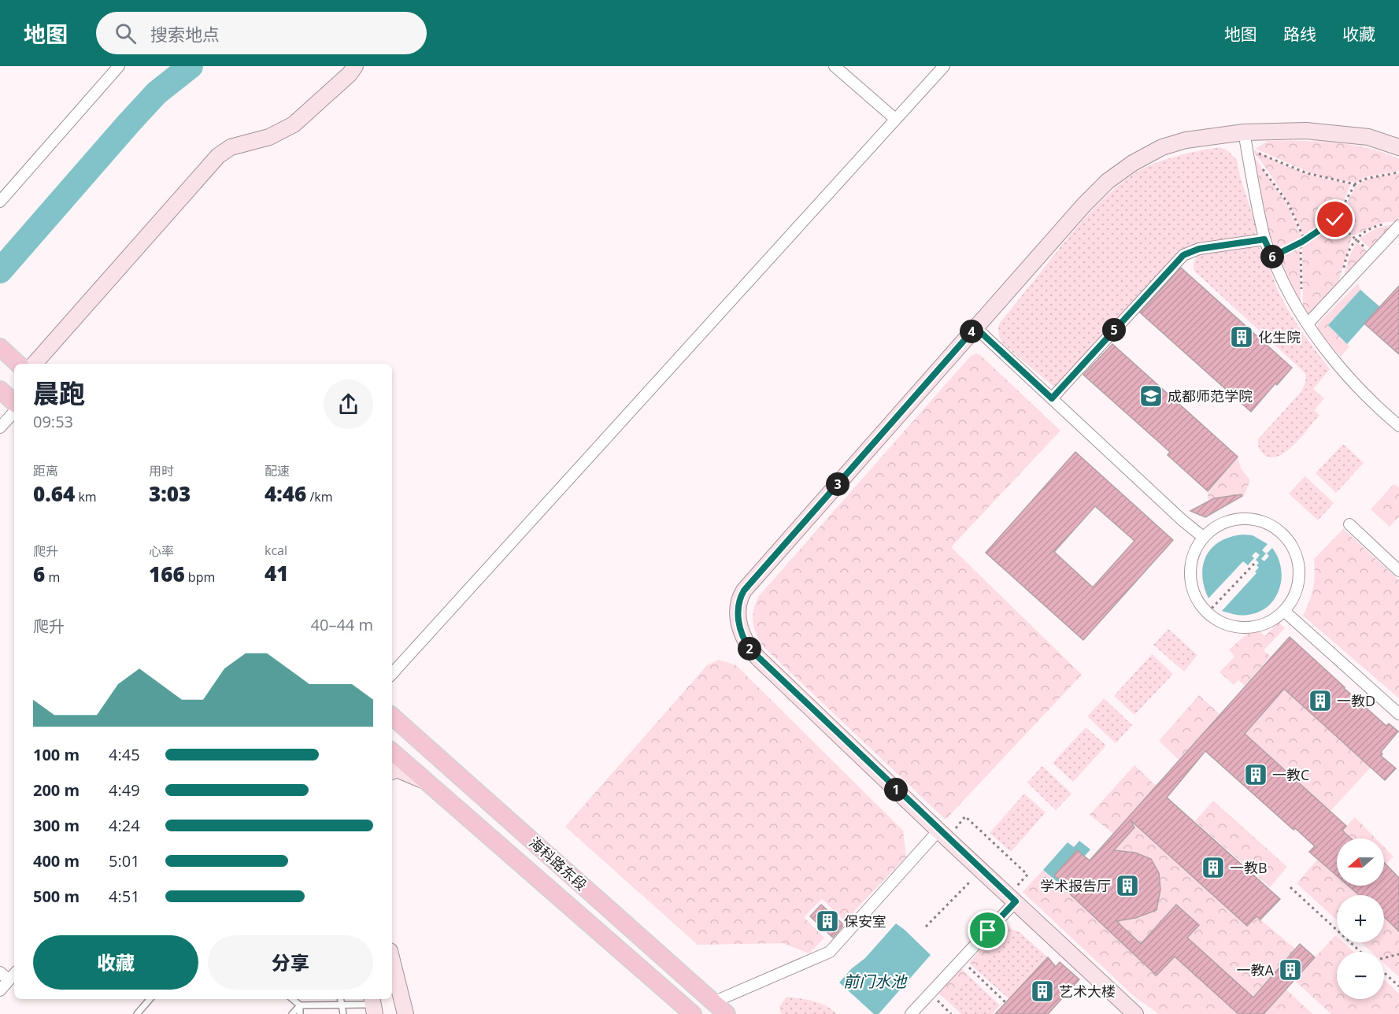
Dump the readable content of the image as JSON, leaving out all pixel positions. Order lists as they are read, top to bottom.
{
  "streets": {
    "main road": ["海科路东段"]
  },
  "water": ["前门水池"],
  "places": {
    "building": [
      "化生院",
      "一教D",
      "一教C",
      "一教B",
      "学术报告厅",
      "保安室",
      "一教A",
      "艺术大楼"
    ],
    "school or university": ["成都师范学院"]
  },
  "north": "left",
  "page": {
    "header": "地图",
    "search": "搜索地点",
    "nav": ["地图", "路线", "收藏"],
    "pins": [
      "6",
      "5",
      "4",
      "3",
      "2",
      "1"
    ],
    "heading": ["晨跑", "09:53"],
    "stats": [
      ["距离", "0.64 km"],
      ["用时", "3:03"],
      ["配速", "4:46 /km"],
      ["爬升", "6 m"],
      ["心率", "166 bpm"],
      ["kcal", "41"]
    ],
    "chart": ["爬升", "40–44 m"],
    "list": [
      {
        "name": "100 m",
        "note": "4:45"
      },
      {
        "name": "200 m",
        "note": "4:49"
      },
      {
        "name": "300 m",
        "note": "4:24"
      },
      {
        "name": "400 m",
        "note": "5:01"
      },
      {
        "name": "500 m",
        "note": "4:51"
      }
    ],
    "map_buttons": ["+", "−"],
    "buttons": ["收藏", "分享"]
  }
}
